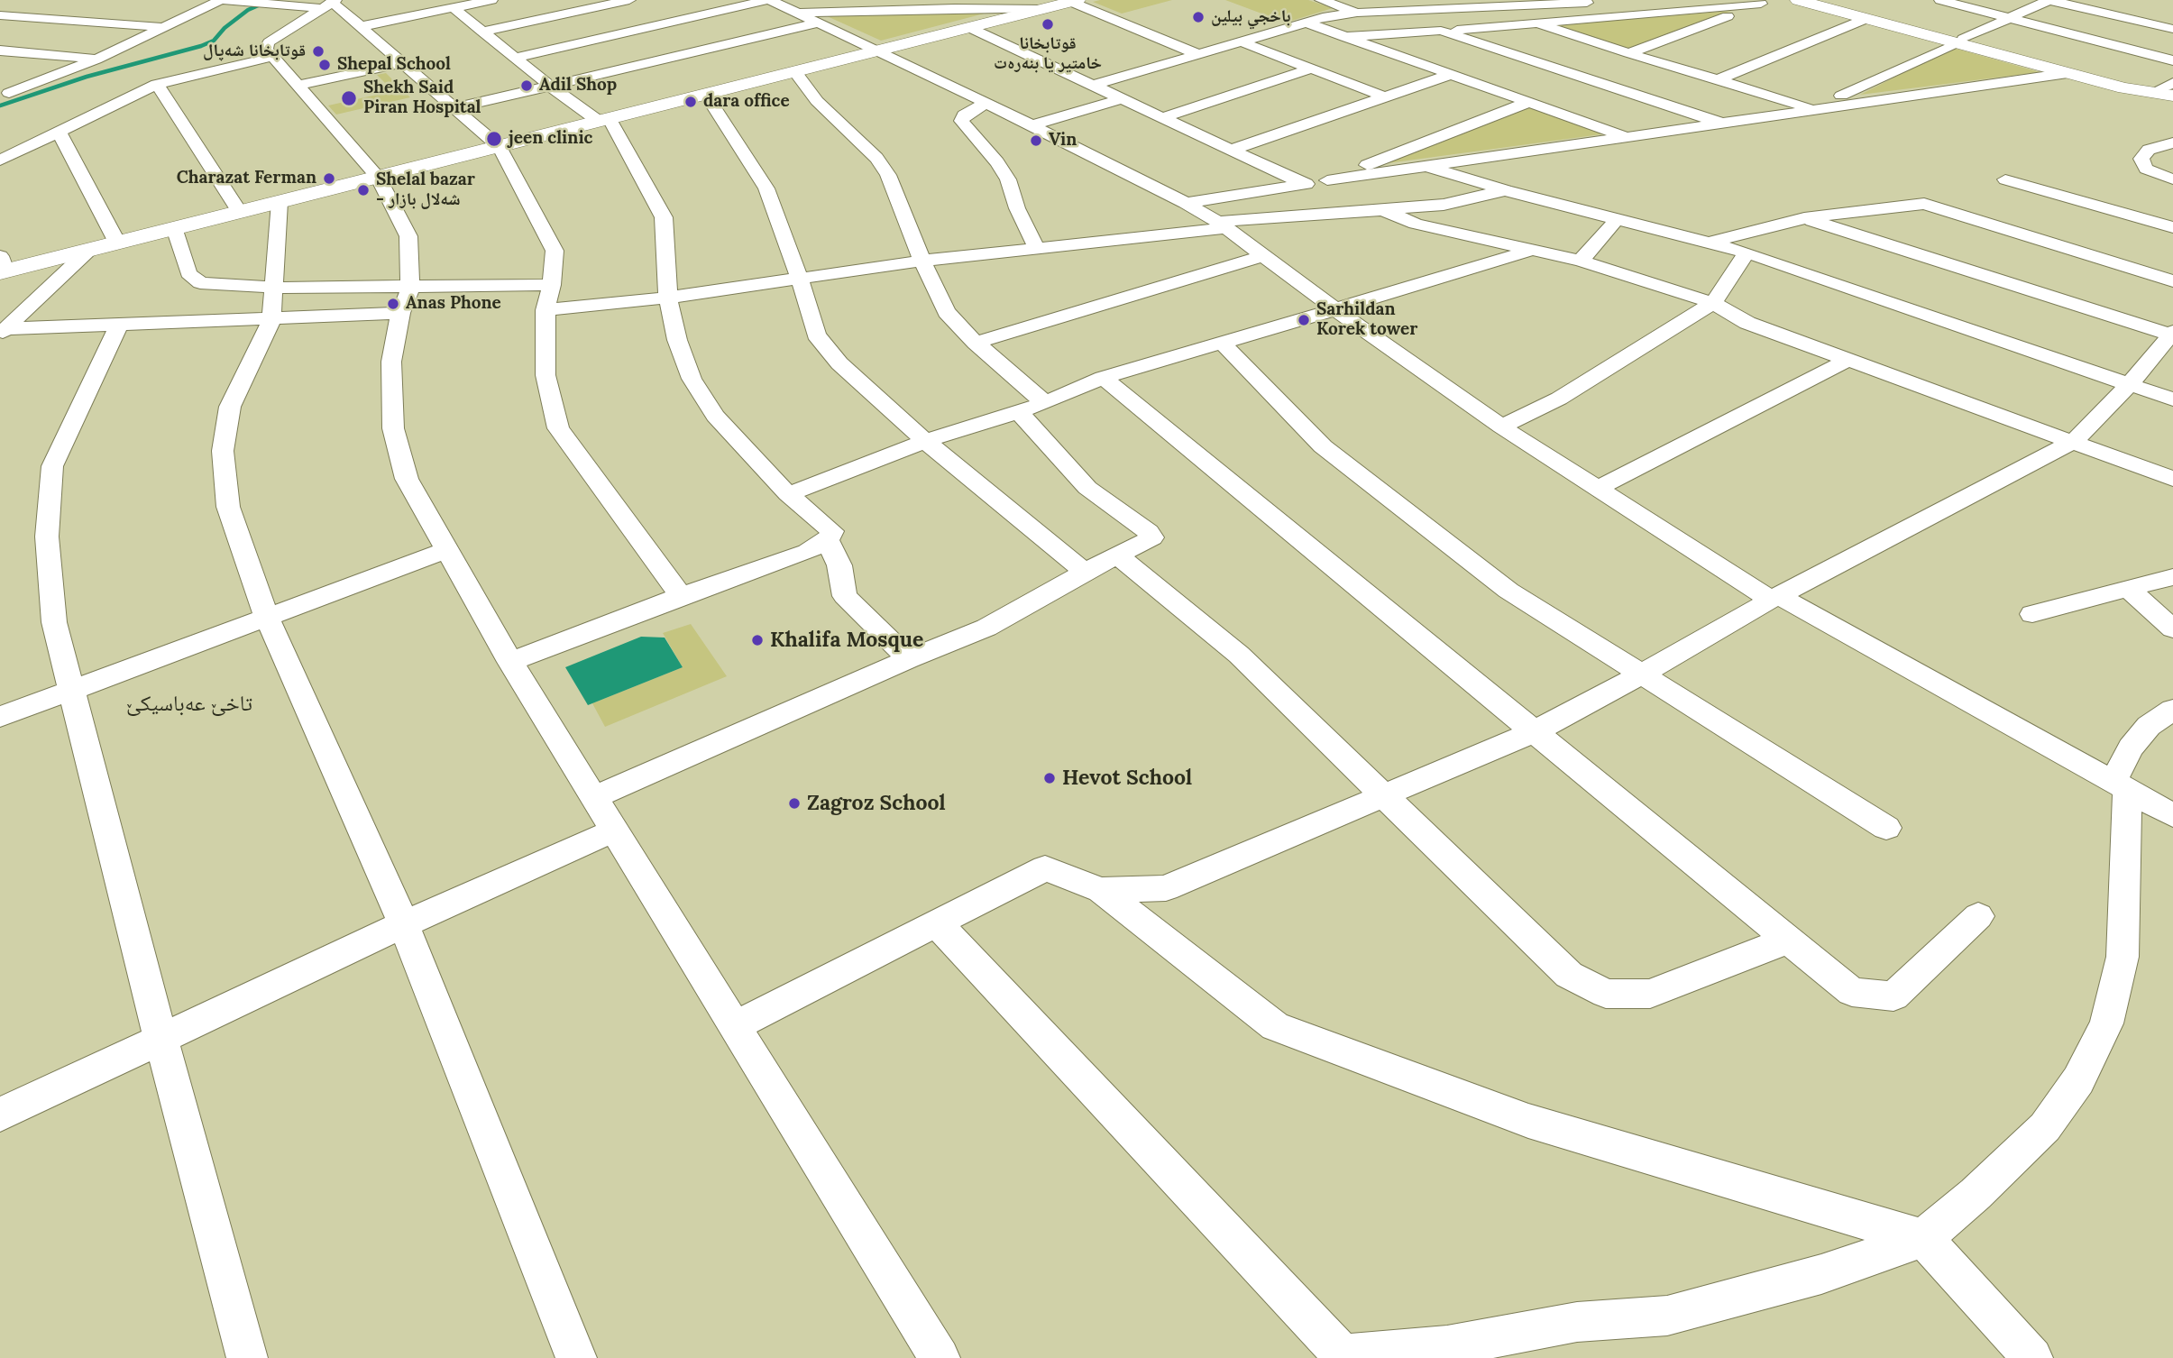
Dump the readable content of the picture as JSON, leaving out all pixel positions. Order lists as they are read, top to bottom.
{
  "districts": ["تاخێ عه‌باسيكێ"],
  "places": [
    "باخجي بيلين",
    "قوتابخانا خامتیر یا بنەرەت",
    "قوتابخانا شەپال",
    "Shepal School",
    "Adil Shop",
    "Shekh Said Piran Hospital",
    "dara office",
    "jeen clinic",
    "Vin",
    "Charazat Ferman",
    "Shelal bazar - شەلال بازار",
    "Anas Phone",
    "Sarhildan Korek tower",
    "Khalifa Mosque",
    "Hevot School",
    "Zagroz School"
  ]
}
